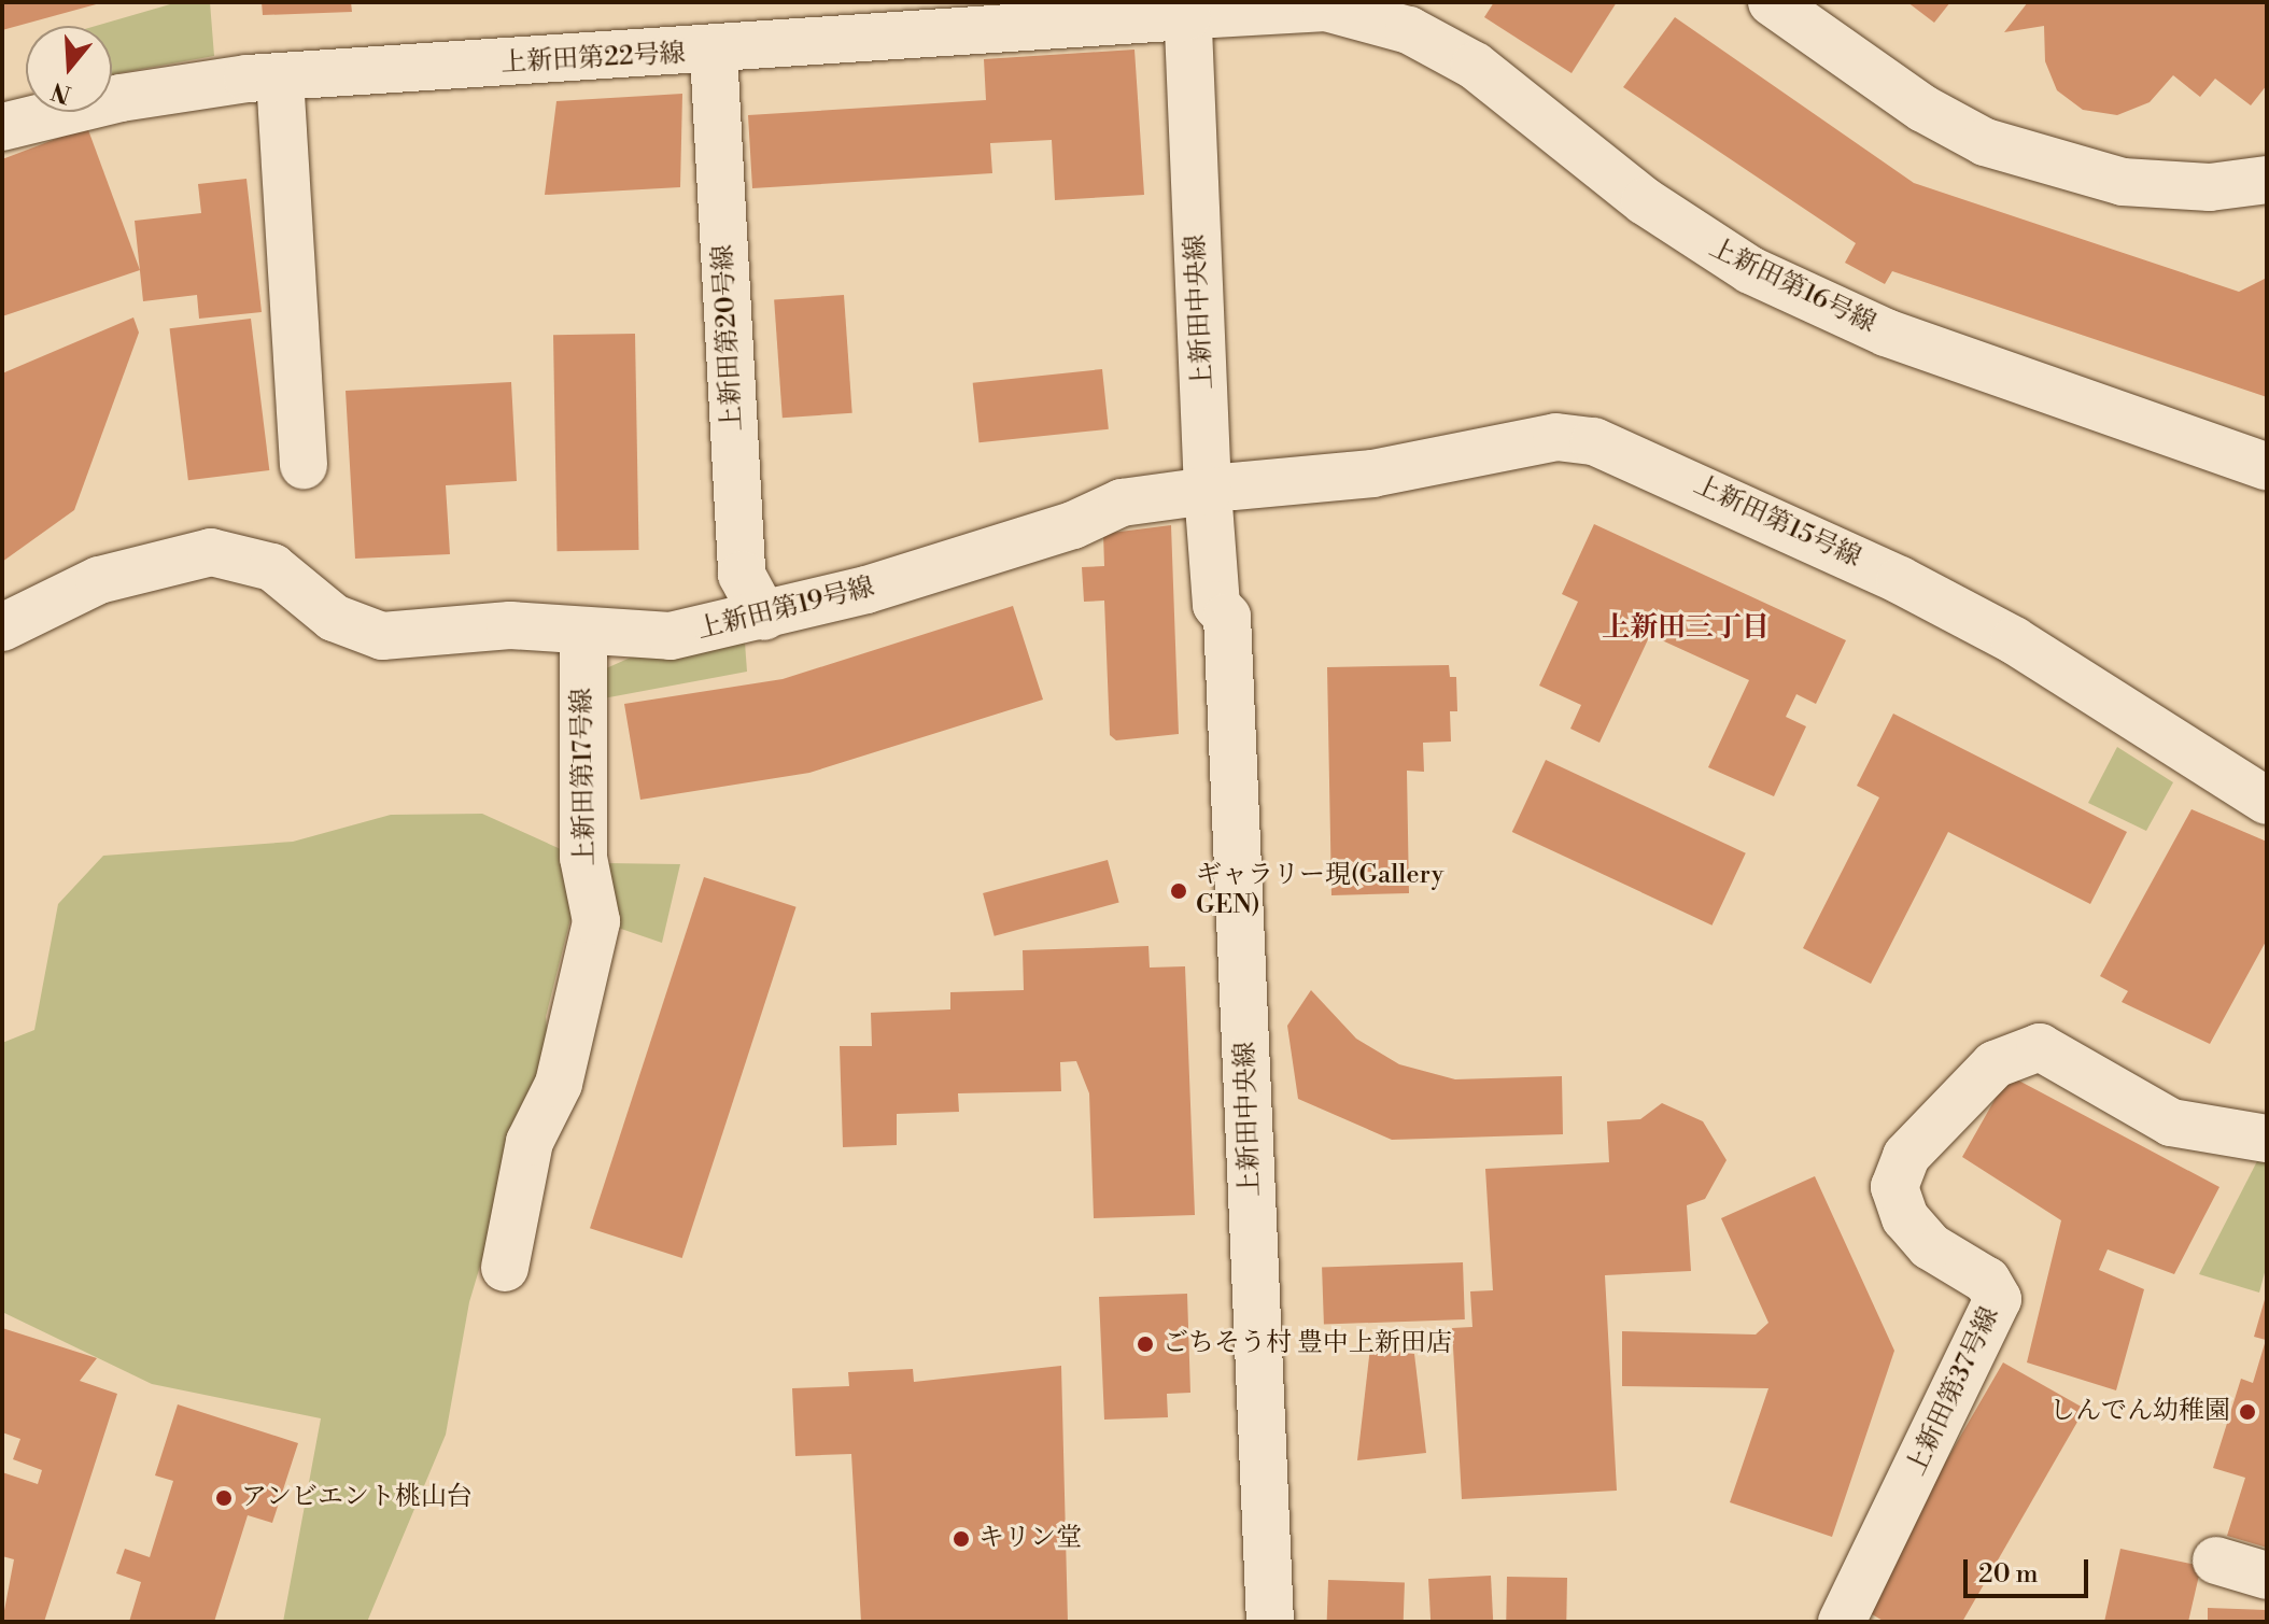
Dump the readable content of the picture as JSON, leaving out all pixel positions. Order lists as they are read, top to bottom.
{
  "streets": {
    "street": [
      "上新田第22号線",
      "上新田第16号線",
      "上新田中央線",
      "上新田第20号線",
      "上新田第15号線",
      "上新田第19号線",
      "上新田第17号線",
      "上新田第37号線"
    ]
  },
  "crossings": [
    ["上新田第22号線", "上新田第16号線"],
    ["上新田第22号線", "上新田中央線"],
    ["上新田第22号線", "上新田第20号線"],
    ["上新田第16号線", "上新田中央線"],
    ["上新田中央線", "上新田第15号線"],
    ["上新田中央線", "上新田第19号線"],
    ["上新田第20号線", "上新田第19号線"],
    ["上新田第15号線", "上新田第19号線"],
    ["上新田第19号線", "上新田第17号線"]
  ],
  "districts": ["上新田三丁目"],
  "places": [
    "ギャラリー現(Gallery GEN)",
    "ごちそう村 豊中上新田店",
    "しんでん幼稚園",
    "アンビエント桃山台",
    "キリン堂"
  ],
  "scale_bar": "20 m",
  "north": "bottom"
}
